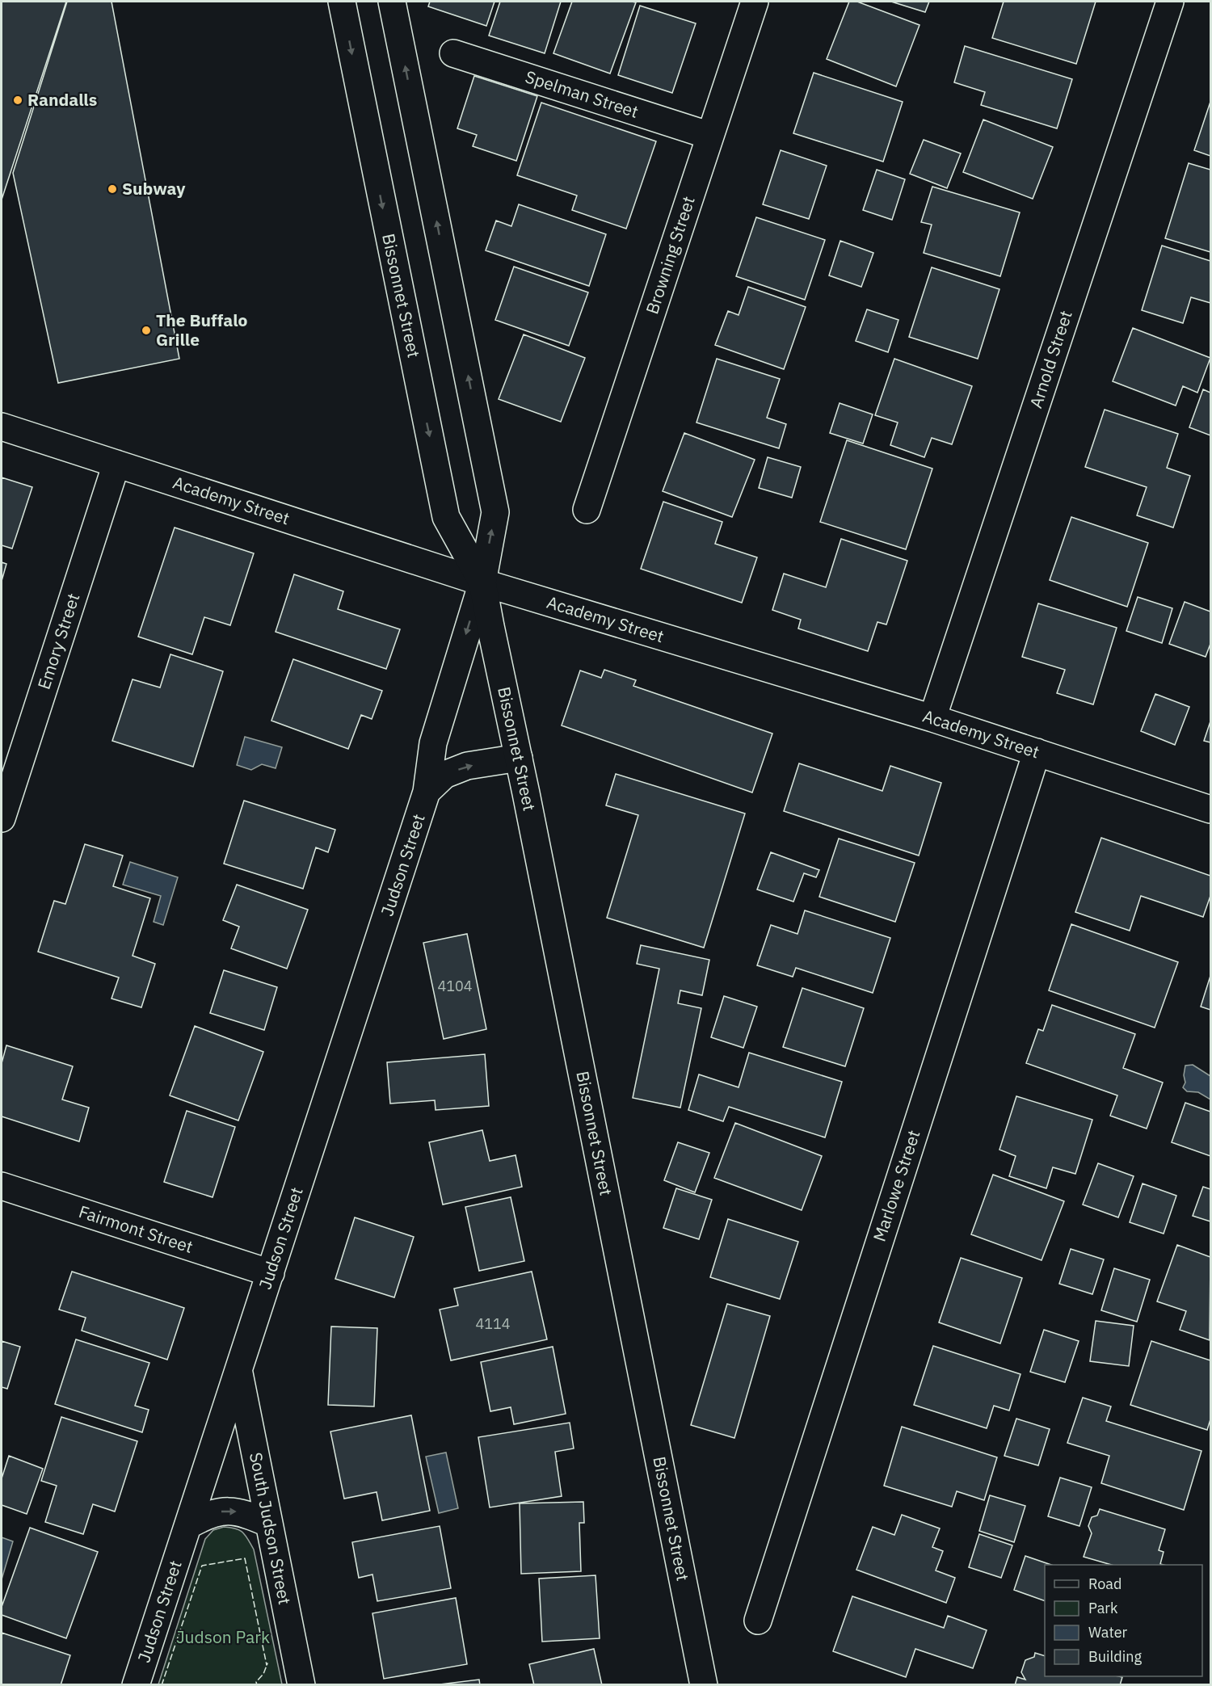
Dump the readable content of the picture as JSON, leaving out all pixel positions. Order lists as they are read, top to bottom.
{
  "streets": {
    "street": [
      "Spelman Street",
      "Browning Street",
      "Bissonnet Street",
      "Arnold Street",
      "Academy Street",
      "Emory Street",
      "Judson Street",
      "Marlowe Street",
      "Fairmont Street",
      "South Judson Street"
    ]
  },
  "crossings": [
    ["Spelman Street", "Browning Street"],
    ["Bissonnet Street", "Academy Street"],
    ["Bissonnet Street", "Judson Street"],
    ["Arnold Street", "Academy Street"],
    ["Academy Street", "Emory Street"],
    ["Academy Street", "Judson Street"],
    ["Academy Street", "Marlowe Street"],
    ["Judson Street", "Fairmont Street"],
    ["Judson Street", "South Judson Street"]
  ],
  "parks": ["Judson Park"],
  "places": ["Randalls", "Subway", "The Buffalo Grille"],
  "house_numbers": ["4104", "4114"],
  "legend": [
    "Road",
    "Park",
    "Water",
    "Building"
  ]
}
